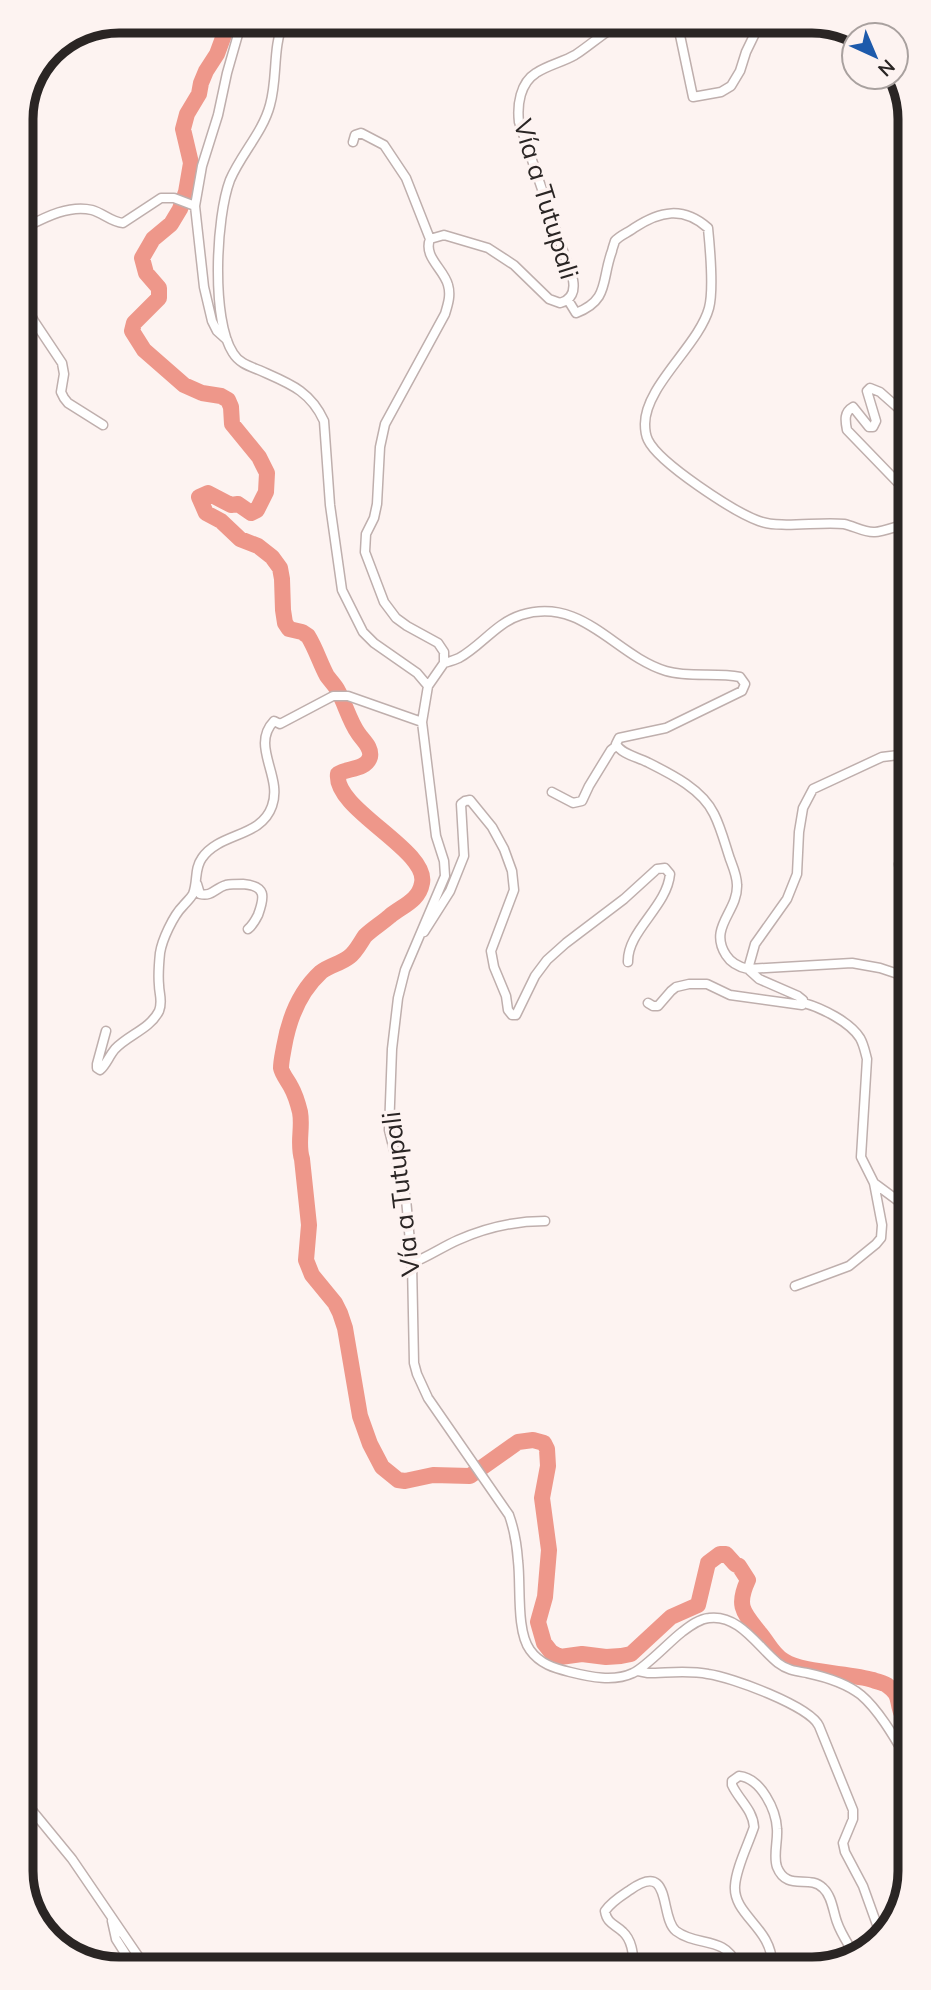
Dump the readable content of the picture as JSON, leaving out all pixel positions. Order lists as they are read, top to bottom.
{
  "streets": {
    "street": ["Vía a Tutupali"]
  },
  "north": "bottom right"
}
